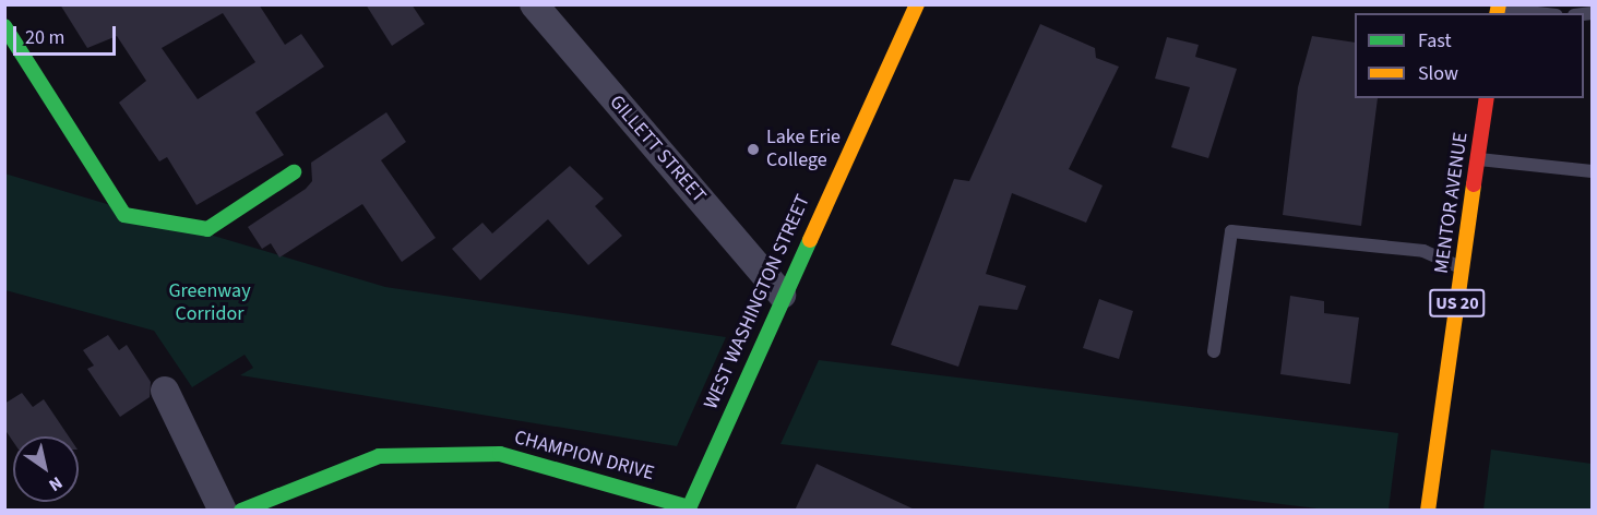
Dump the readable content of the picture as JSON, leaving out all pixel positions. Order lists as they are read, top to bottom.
{
  "streets": {
    "street": [
      "GILLETT STREET",
      "MENTOR AVENUE",
      "WEST WASHINGTON STREET",
      "US 20",
      "CHAMPION DRIVE"
    ]
  },
  "crossings": [
    ["GILLETT STREET", "WEST WASHINGTON STREET"],
    ["WEST WASHINGTON STREET", "CHAMPION DRIVE"]
  ],
  "parks": ["Greenway Corridor"],
  "places": ["Lake Erie College"],
  "legend": ["Fast", "Slow"],
  "scale_bar": "20 m",
  "north": "bottom right"
}
